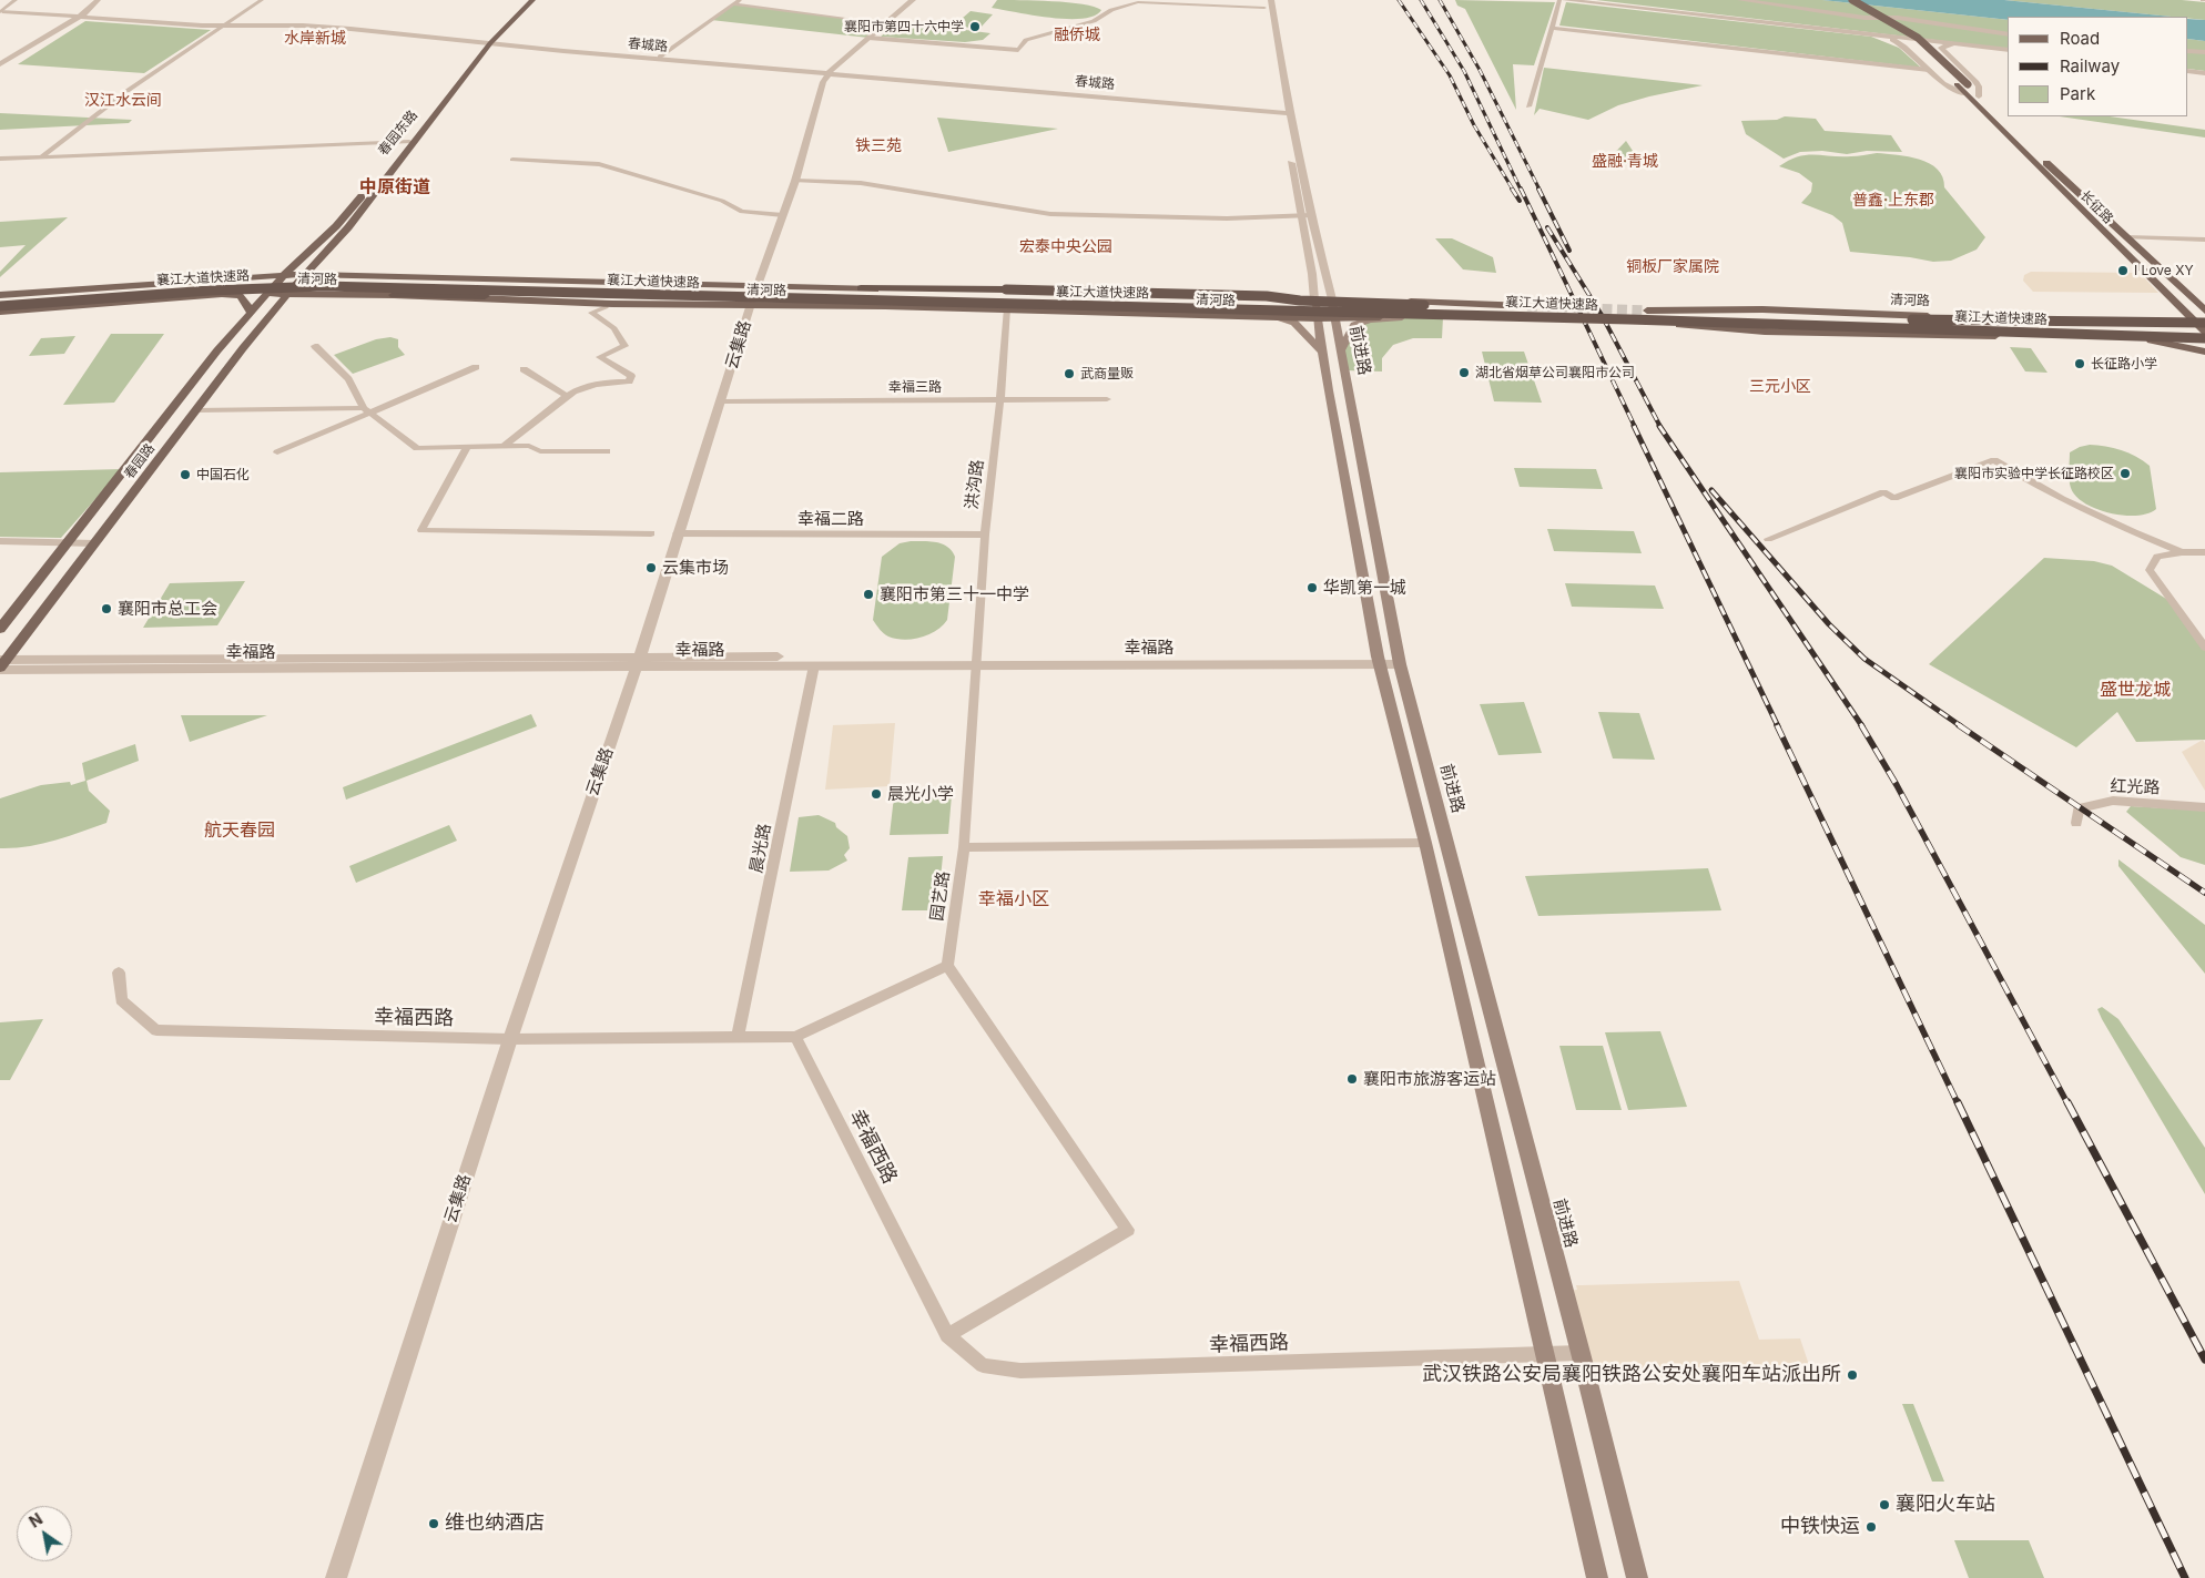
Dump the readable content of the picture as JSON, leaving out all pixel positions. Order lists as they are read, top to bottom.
{
  "streets": {
    "highway": ["襄江大道快速路"],
    "main road": [
      "春园东路",
      "长征路",
      "清河路",
      "前进路",
      "春园路"
    ],
    "street": [
      "春城路",
      "云集路",
      "幸福三路",
      "洪沟路",
      "幸福二路",
      "幸福路",
      "红光路",
      "晨光路",
      "园艺路",
      "幸福西路"
    ]
  },
  "crossings": [
    ["春城路", "春园东路"],
    ["春城路", "云集路"],
    ["春城路", "前进路"],
    ["春园东路", "清河路"],
    ["春园东路", "春园路"],
    ["长征路", "清河路"],
    ["清河路", "云集路"],
    ["清河路", "前进路"],
    ["清河路", "春园路"],
    ["清河路", "洪沟路"],
    ["云集路", "幸福三路"],
    ["云集路", "幸福二路"],
    ["云集路", "幸福路"],
    ["云集路", "幸福西路"],
    ["前进路", "幸福路"],
    ["前进路", "幸福西路"],
    ["幸福三路", "洪沟路"],
    ["春园路", "幸福路"],
    ["洪沟路", "幸福二路"],
    ["洪沟路", "幸福路"],
    ["洪沟路", "园艺路"],
    ["幸福路", "晨光路"],
    ["幸福路", "园艺路"],
    ["晨光路", "幸福西路"]
  ],
  "districts": [
    "融侨城",
    "水岸新城",
    "汉江水云间",
    "铁三苑",
    "盛融·青城",
    "中原街道",
    "普鑫·上东郡",
    "宏泰中央公园",
    "铜板厂家属院",
    "三元小区",
    "盛世龙城",
    "航天春园",
    "幸福小区"
  ],
  "places": [
    "襄阳市第四十六中学",
    "I Love XY",
    "长征路小学",
    "湖北省烟草公司襄阳市公司",
    "武商量贩",
    "襄阳市实验中学长征路校区",
    "中国石化",
    "云集市场",
    "华凯第一城",
    "襄阳市第三十一中学",
    "襄阳市总工会",
    "晨光小学",
    "襄阳市旅游客运站",
    "武汉铁路公安局襄阳铁路公安处襄阳车站派出所",
    "襄阳火车站",
    "维也纳酒店",
    "中铁快运"
  ],
  "legend": ["Road", "Railway", "Park"],
  "north": "top left"
}
